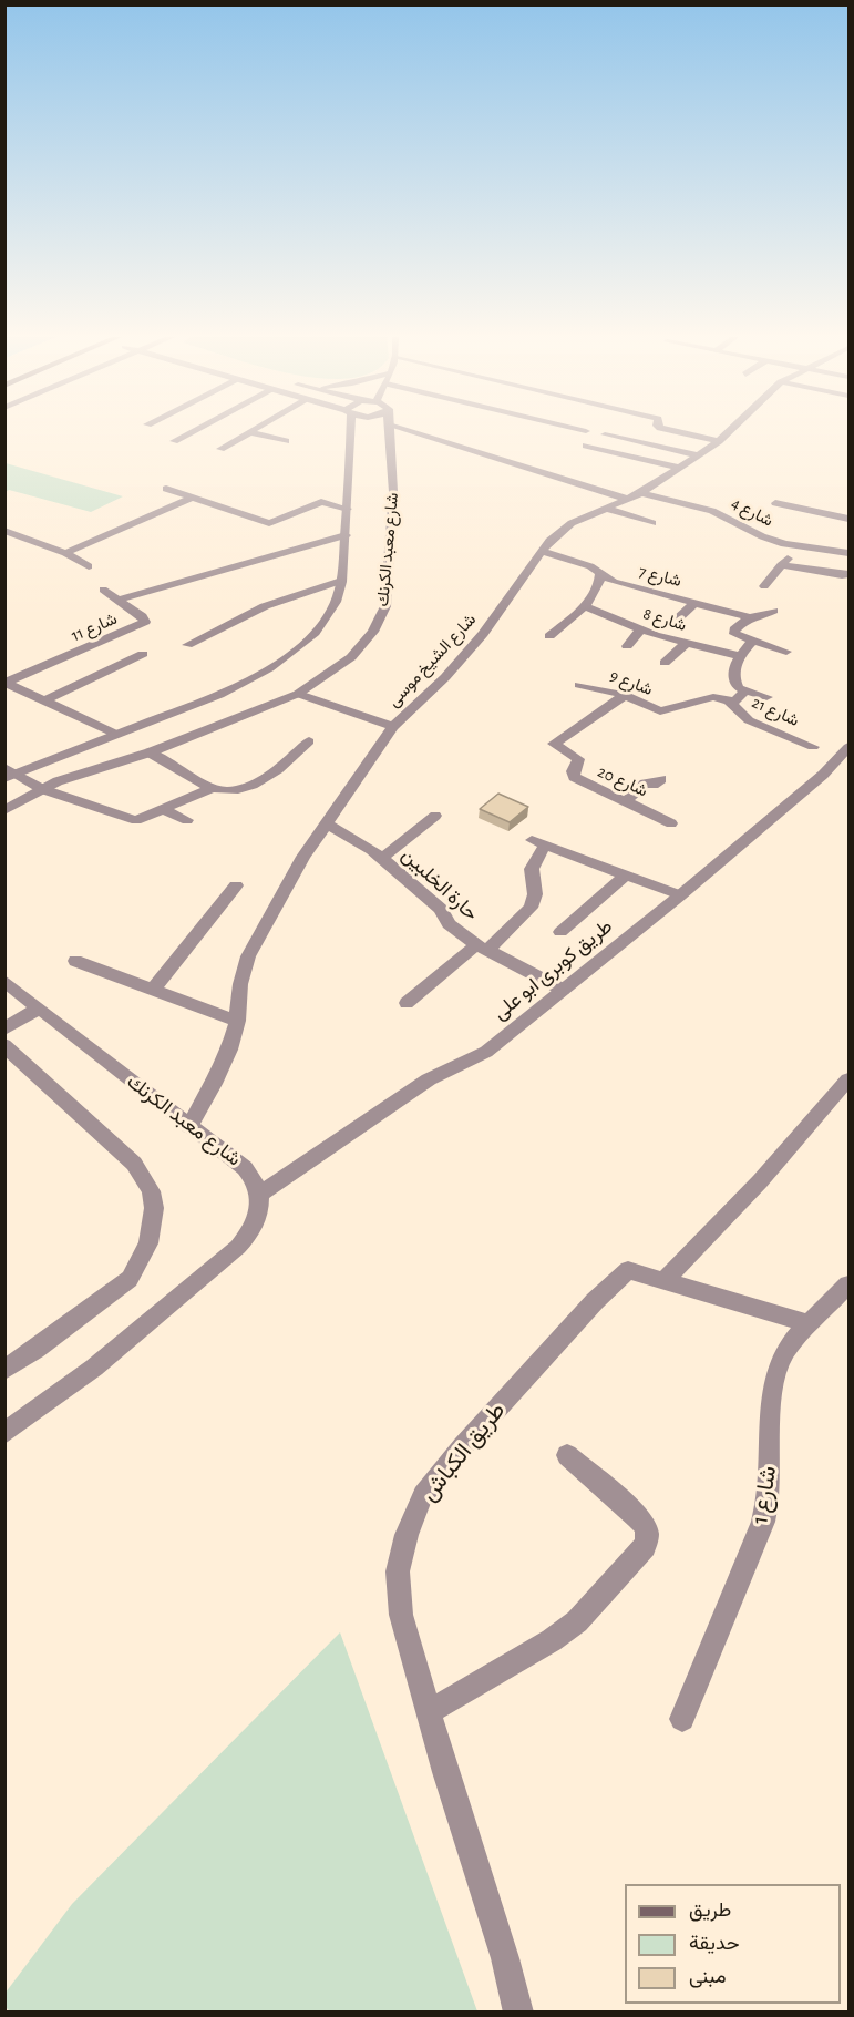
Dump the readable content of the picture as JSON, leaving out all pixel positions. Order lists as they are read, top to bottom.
{
  "streets": {
    "street": [
      "شارع 4",
      "شارع معبد الكرنك",
      "شارع 7",
      "شارع 8",
      "شارع 11",
      "شارع الشيخ موسى",
      "شارع 9",
      "شارع 21",
      "شارع 20",
      "حارة الخلبين",
      "طريق كوبرى ابو على",
      "طريق الكباش",
      "شارع 1"
    ]
  },
  "crossings": [
    ["شارع 4", "شارع الشيخ موسى"],
    ["شارع معبد الكرنك", "شارع الشيخ موسى"],
    ["شارع معبد الكرنك", "طريق كوبرى ابو على"],
    ["شارع 7", "شارع الشيخ موسى"],
    ["شارع الشيخ موسى", "حارة الخلبين"],
    ["شارع 9", "شارع 21"],
    ["شارع 9", "شارع 20"],
    ["حارة الخلبين", "طريق كوبرى ابو على"],
    ["طريق الكباش", "شارع 1"]
  ],
  "legend": ["طريق", "حديقة", "مبنى"]
}
